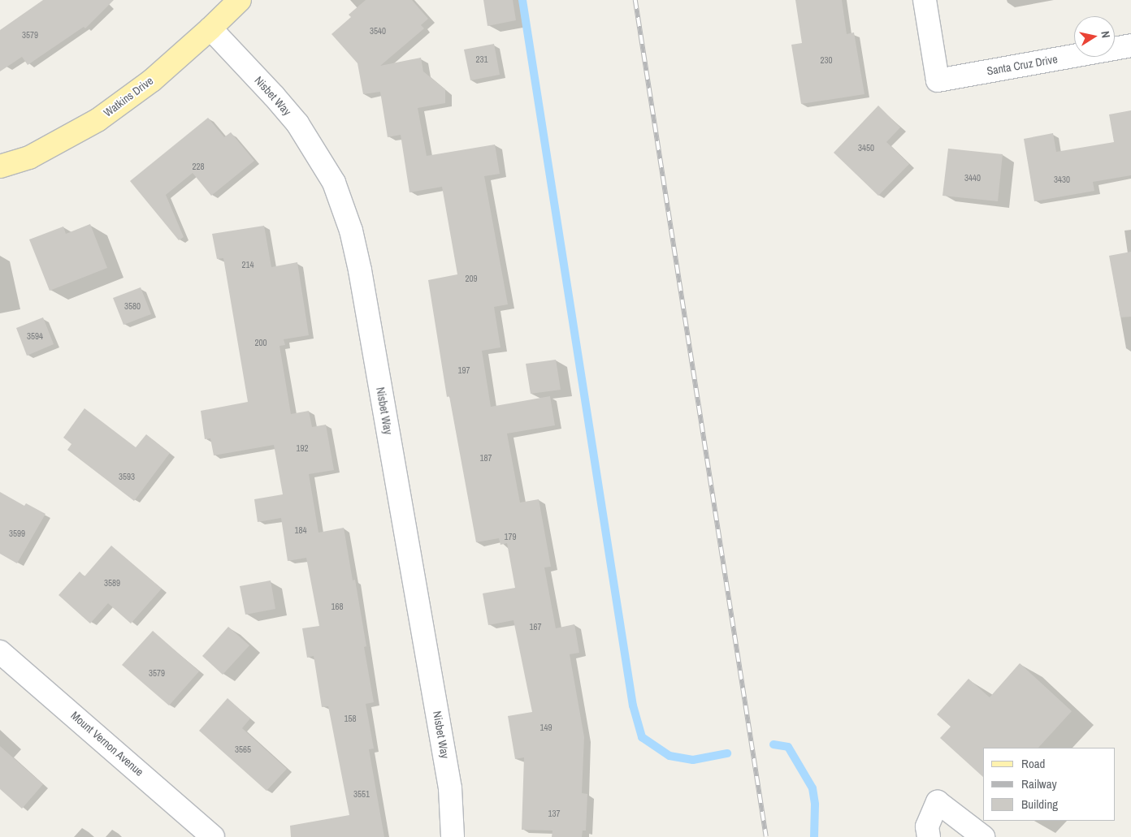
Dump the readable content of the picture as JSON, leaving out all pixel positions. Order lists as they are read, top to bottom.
{
  "streets": {
    "main road": ["Watkins Drive"],
    "street": ["Santa Cruz Drive", "Nisbet Way", "Mount Vernon Avenue"]
  },
  "crossings": [
    ["Nisbet Way", "Watkins Drive"]
  ],
  "house_numbers": [
    "3540",
    "3579",
    "231",
    "230",
    "3450",
    "228",
    "3440",
    "3430",
    "214",
    "209",
    "3580",
    "3594",
    "200",
    "197",
    "192",
    "187",
    "3593",
    "184",
    "3599",
    "179",
    "3589",
    "168",
    "167",
    "3579",
    "158",
    "149",
    "3565",
    "3551",
    "137"
  ],
  "legend": ["Road", "Railway", "Building"],
  "north": "right"
}
